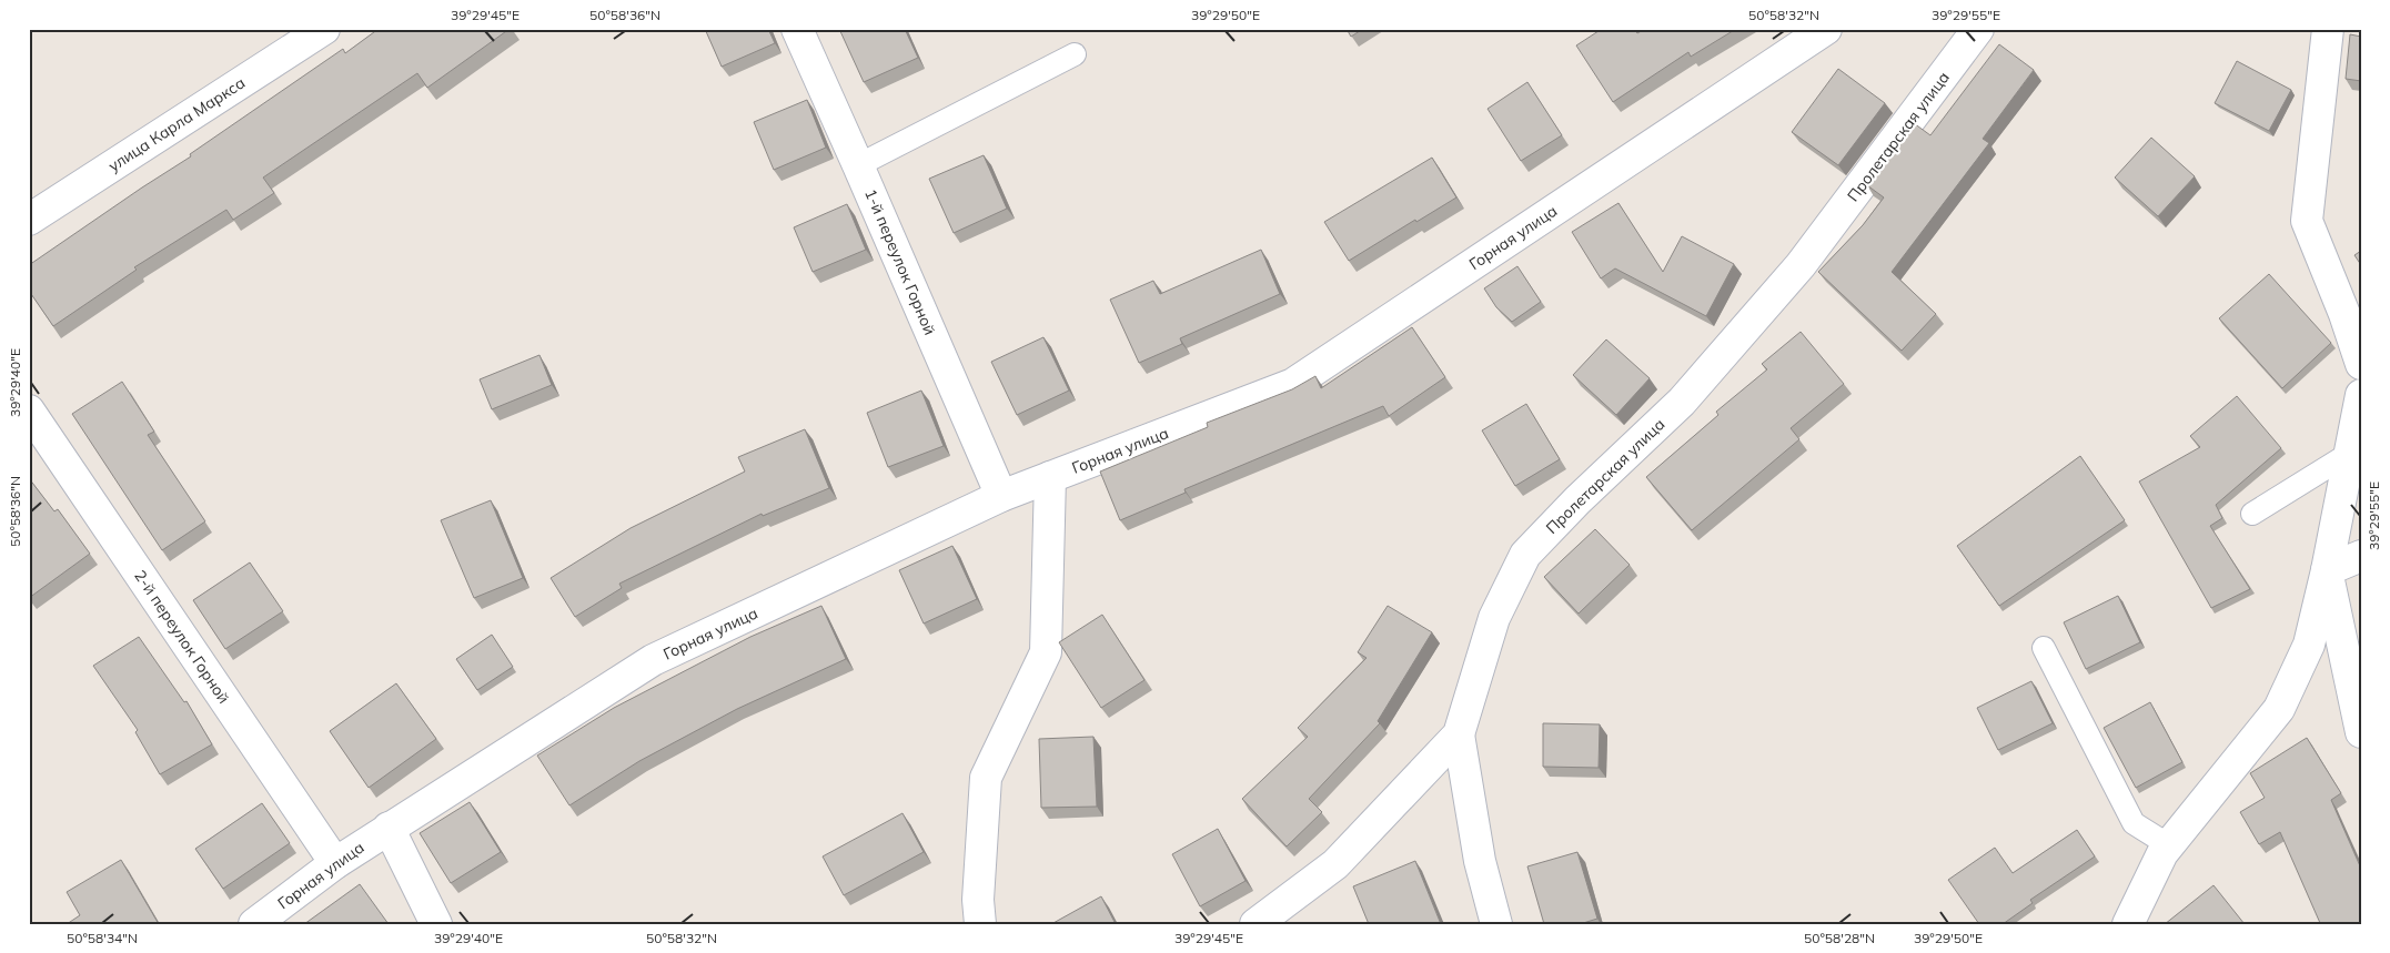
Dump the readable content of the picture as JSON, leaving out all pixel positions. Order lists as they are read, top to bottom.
{
  "streets": {
    "street": [
      "улица Карла Маркса",
      "Пролетарская улица",
      "Горная улица",
      "1-й переулок Горной",
      "2-й переулок Горной"
    ]
  },
  "crossings": [
    ["Горная улица", "1-й переулок Горной"],
    ["Горная улица", "2-й переулок Горной"]
  ],
  "coordinates": [
    "39°29'45\"E",
    "50°58'36\"N",
    "39°29'50\"E",
    "50°58'32\"N",
    "39°29'55\"E",
    "39°29'40\"E",
    "50°58'34\"N",
    "50°58'28\"N"
  ]
}
